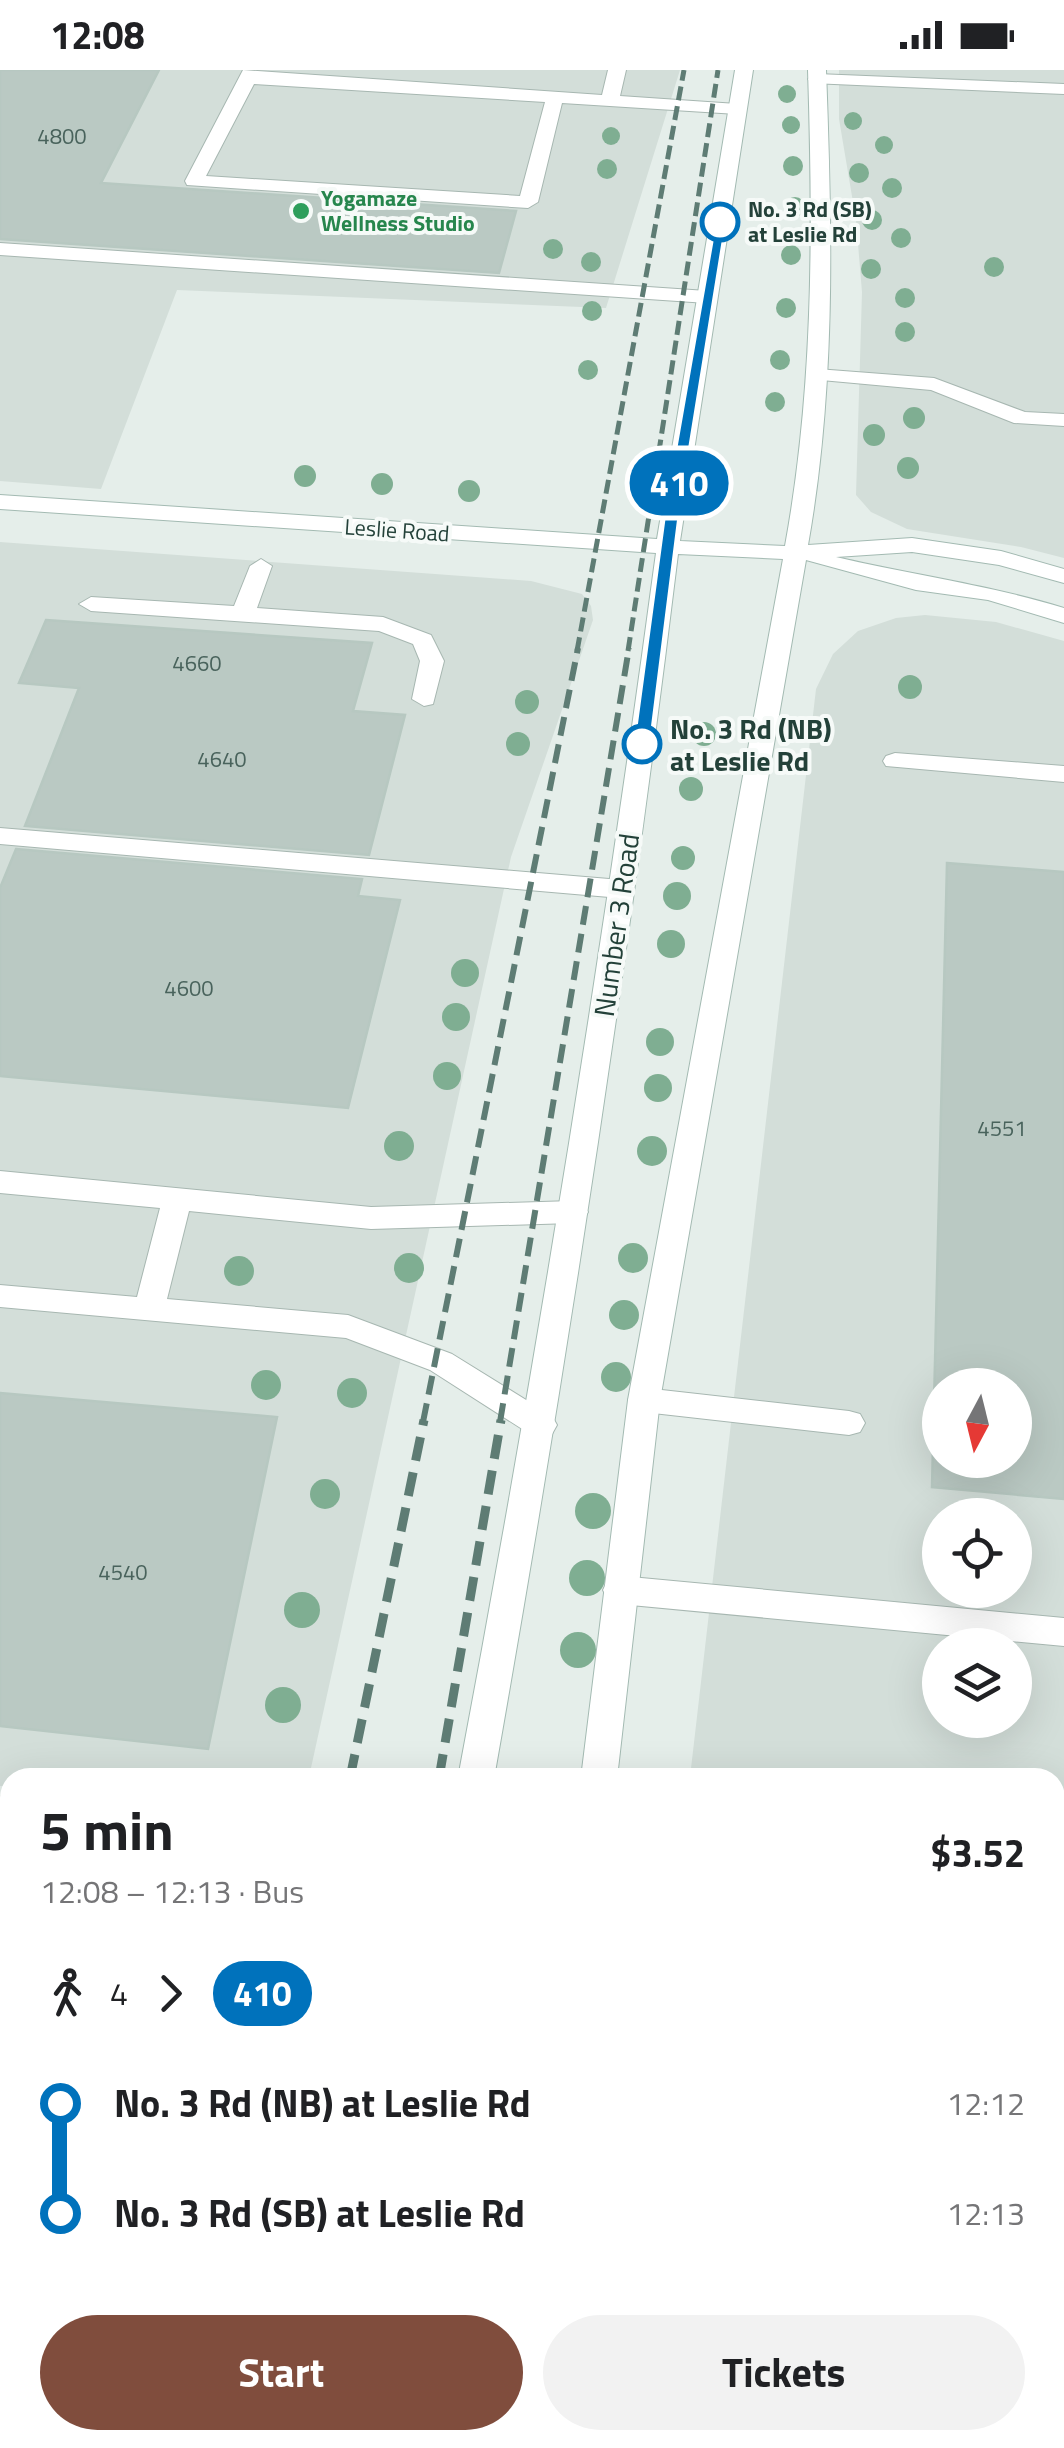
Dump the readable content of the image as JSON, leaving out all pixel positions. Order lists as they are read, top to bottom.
{
  "streets": {
    "main road": ["Leslie Road", "Number 3 Road"]
  },
  "crossings": [
    ["Leslie Road", "Number 3 Road"]
  ],
  "places": ["Yogamaze Wellness Studio", "No. 3 Rd (SB) at Leslie Rd", "No. 3 Rd (NB) at Leslie Rd"],
  "lines": ["bus line 410"],
  "house_numbers": [
    "4800",
    "4660",
    "4640",
    "4600",
    "4551",
    "4540"
  ],
  "north": "bottom",
  "page": {
    "status": "12:08",
    "on_map": "410",
    "heading": ["5 min", "12:08 – 12:13 · Bus", "$3.52"],
    "legs": ["4", "410"],
    "list": [
      {
        "name": "No. 3 Rd (NB) at Leslie Rd",
        "value": "12:12"
      },
      {
        "name": "No. 3 Rd (SB) at Leslie Rd",
        "value": "12:13"
      }
    ],
    "buttons": ["Start", "Tickets"]
  }
}
